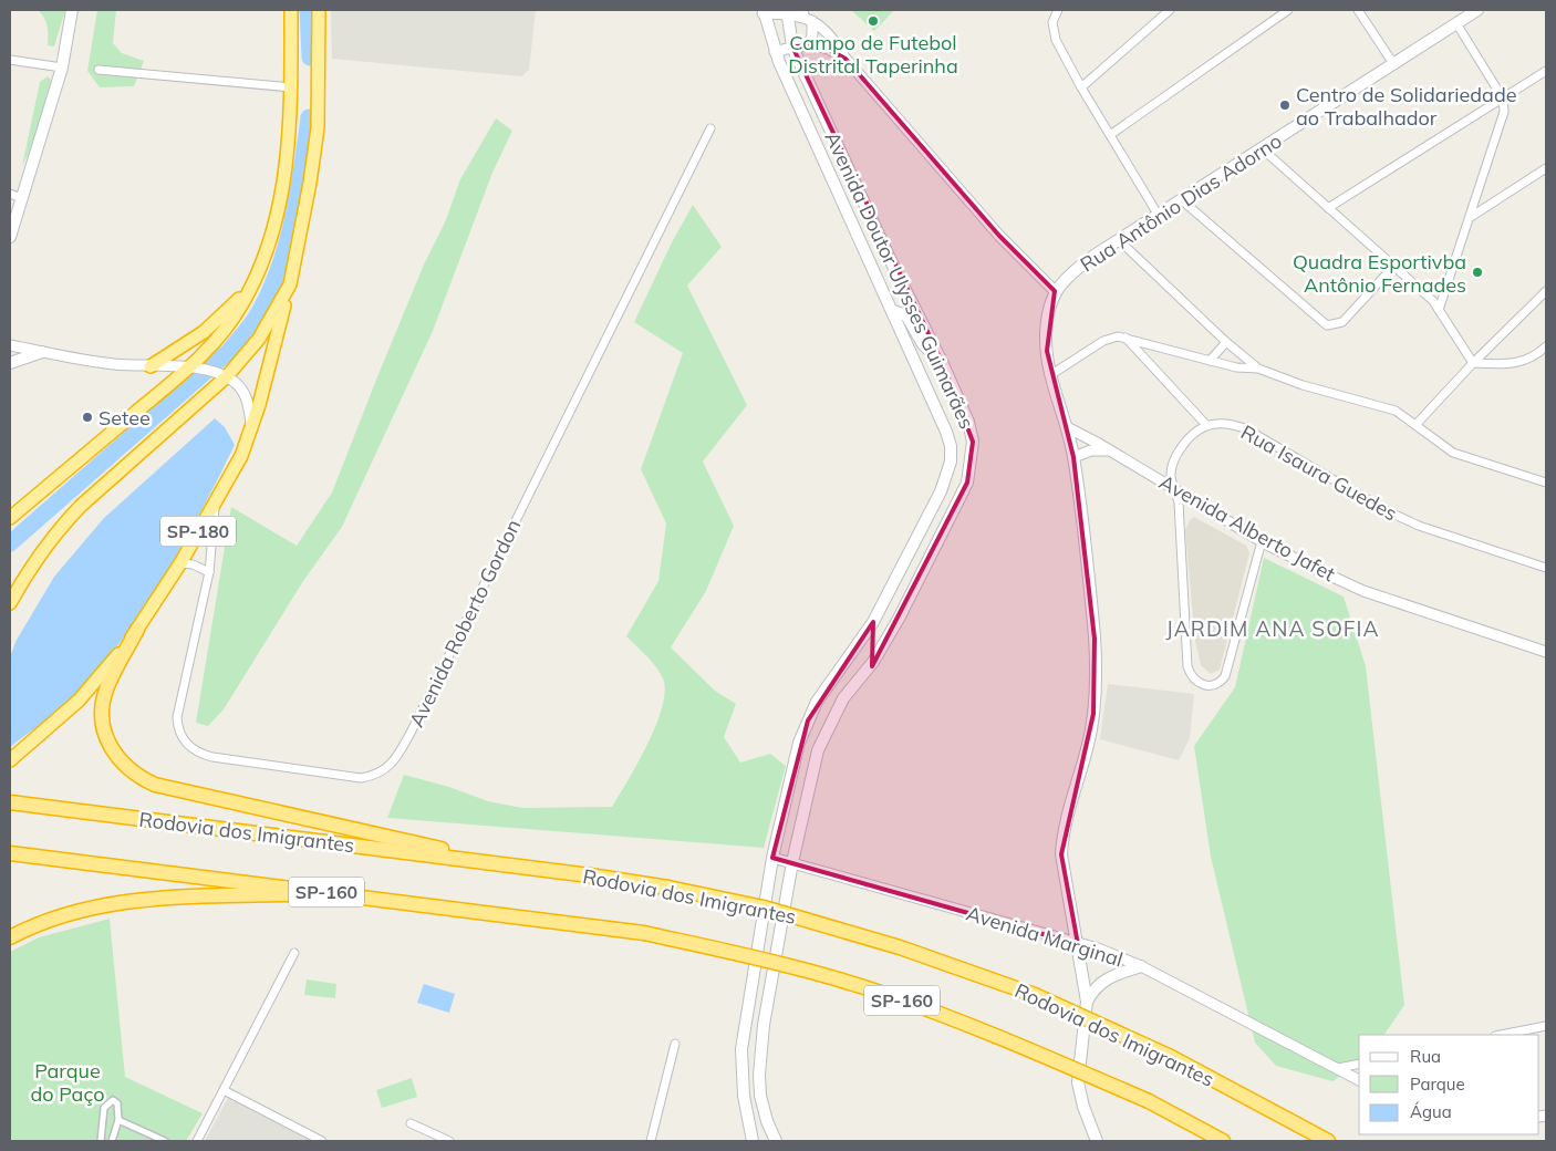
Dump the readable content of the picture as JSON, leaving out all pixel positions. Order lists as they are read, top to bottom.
{
  "streets": {
    "highway": ["SP-180", "Rodovia dos Imigrantes", "SP-160"],
    "main road": ["Rua Antônio Dias Adorno", "Avenida Doutor Ulysses Guimarães"],
    "street": [
      "Rua Isaura Guedes",
      "Avenida Alberto Jafet",
      "Avenida Roberto Gordon",
      "Avenida Marginal"
    ]
  },
  "crossings": [
    ["Avenida Doutor Ulysses Guimarães", "Avenida Marginal"],
    ["SP-180", "Avenida Roberto Gordon"]
  ],
  "districts": ["JARDIM ANA SOFIA"],
  "parks": ["Parque do Paço"],
  "places": [
    "Campo de Futebol Distrital Taperinha",
    "Centro de Solidariedade ao Trabalhador",
    "Quadra Esportivba Antônio Fernades",
    "Setee"
  ],
  "legend": ["Rua", "Parque", "Água"]
}
